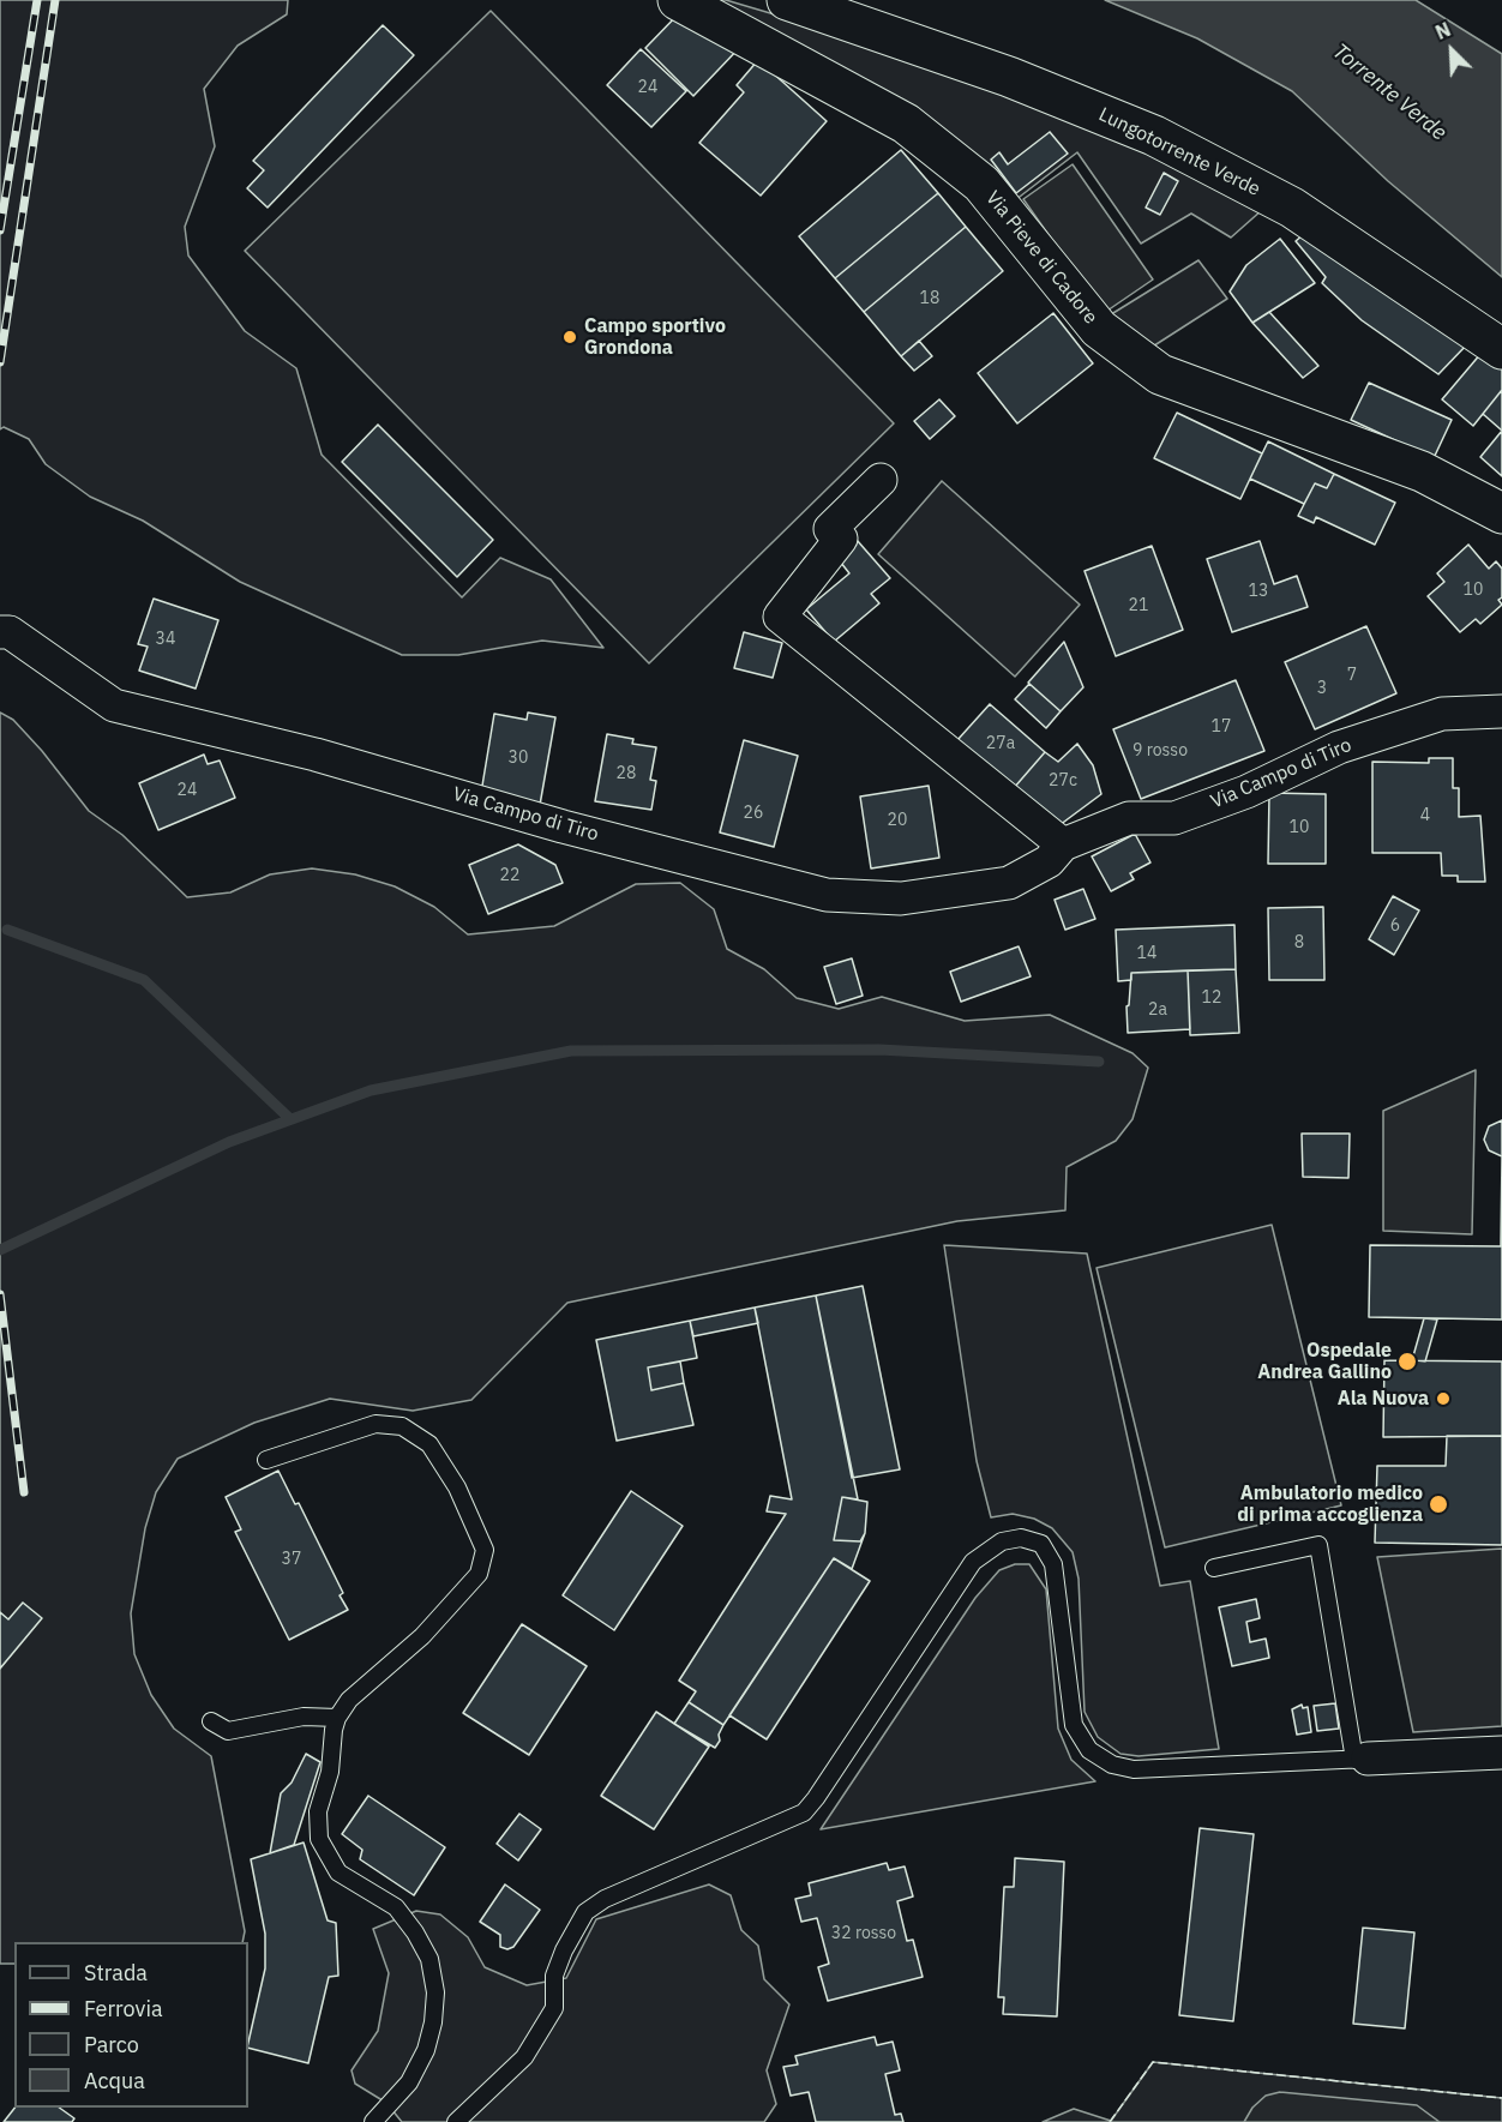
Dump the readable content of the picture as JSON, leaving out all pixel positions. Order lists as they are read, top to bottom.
{
  "streets": {
    "street": ["Lungotorrente Verde", "Via Pieve di Cadore", "Via Campo di Tiro"]
  },
  "water": ["Torrente Verde"],
  "places": [
    "Campo sportivo Grondona",
    "Ospedale Andrea Gallino",
    "Ala Nuova",
    "Ambulatorio medico di prima accoglienza"
  ],
  "house_numbers": [
    "24",
    "18",
    "10",
    "13",
    "21",
    "34",
    "7",
    "3",
    "17",
    "27a",
    "9 rosso",
    "30",
    "28",
    "27c",
    "24",
    "26",
    "4",
    "20",
    "10",
    "22",
    "6",
    "8",
    "14",
    "12",
    "2a",
    "37",
    "32 rosso"
  ],
  "legend": [
    "Strada",
    "Ferrovia",
    "Parco",
    "Acqua"
  ],
  "north": "top left"
}
